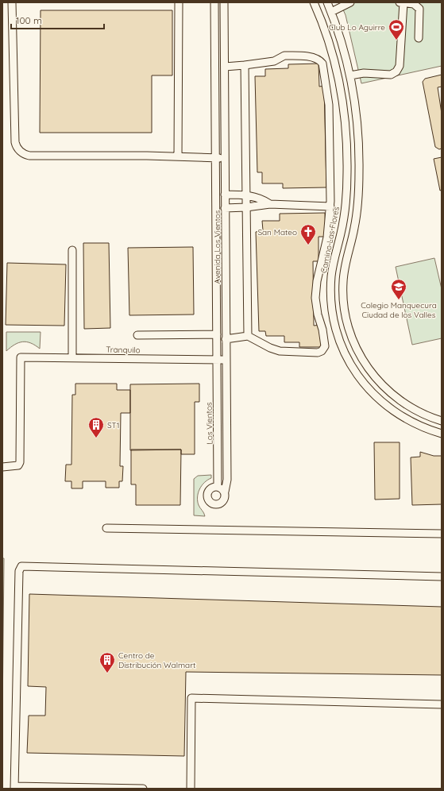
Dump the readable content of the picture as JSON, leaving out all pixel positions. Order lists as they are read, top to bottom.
{
  "streets": {
    "street": [
      "Camino Las Flores",
      "Avenida Los Vientos",
      "Tranquilo",
      "Los Vientos"
    ]
  },
  "crossings": [
    ["Avenida Los Vientos", "Tranquilo"],
    ["Avenida Los Vientos", "Los Vientos"],
    ["Tranquilo", "Los Vientos"]
  ],
  "places": {
    "sports": ["Club Lo Aguirre"],
    "church": ["San Mateo"],
    "school or university": ["Colegio Manquecura Ciudad de los Valles"],
    "building": ["ST1", "Centro de Distribución Walmart"]
  },
  "scale_bar": "100 m"
}
